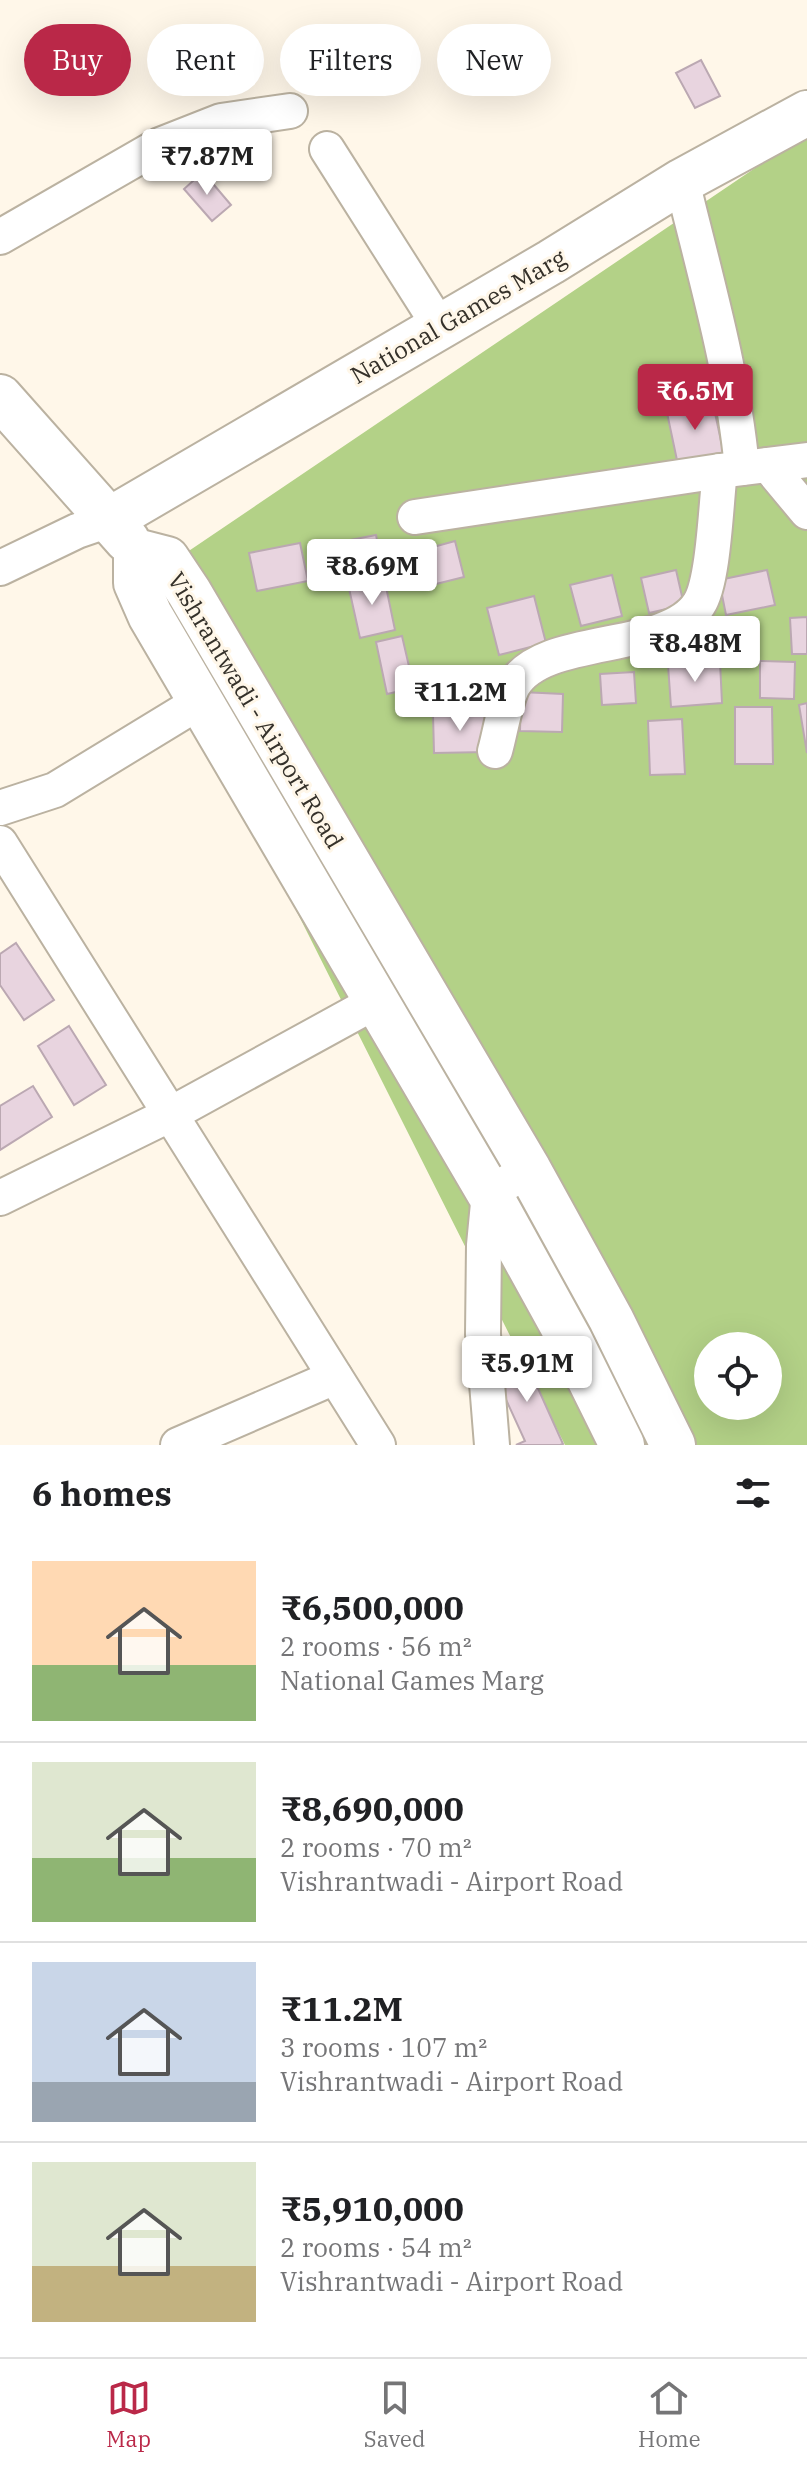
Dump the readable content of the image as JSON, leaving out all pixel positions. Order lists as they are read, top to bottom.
{
  "streets": {
    "main road": ["National Games Marg", "Vishrantwadi - Airport Road"]
  },
  "crossings": [
    ["National Games Marg", "Vishrantwadi - Airport Road"]
  ],
  "page": {
    "chip": [
      "Buy",
      "Rent",
      "Filters",
      "New"
    ],
    "price": [
      "₹7.87M",
      "₹6.5M",
      "₹8.69M",
      "₹8.48M",
      "₹11.2M",
      "₹5.91M"
    ],
    "heading": "6 homes",
    "list": [
      {
        "name": "₹6,500,000",
        "note": "2 rooms · 56 m² · National Games Marg"
      },
      {
        "name": "₹8,690,000",
        "note": "2 rooms · 70 m² · Vishrantwadi - Airport Road"
      },
      {
        "name": "₹11.2M",
        "note": "3 rooms · 107 m² · Vishrantwadi - Airport Road"
      },
      {
        "name": "₹5,910,000",
        "note": "2 rooms · 54 m² · Vishrantwadi - Airport Road"
      }
    ],
    "tabs": ["Map", "Saved", "Home"]
  }
}
